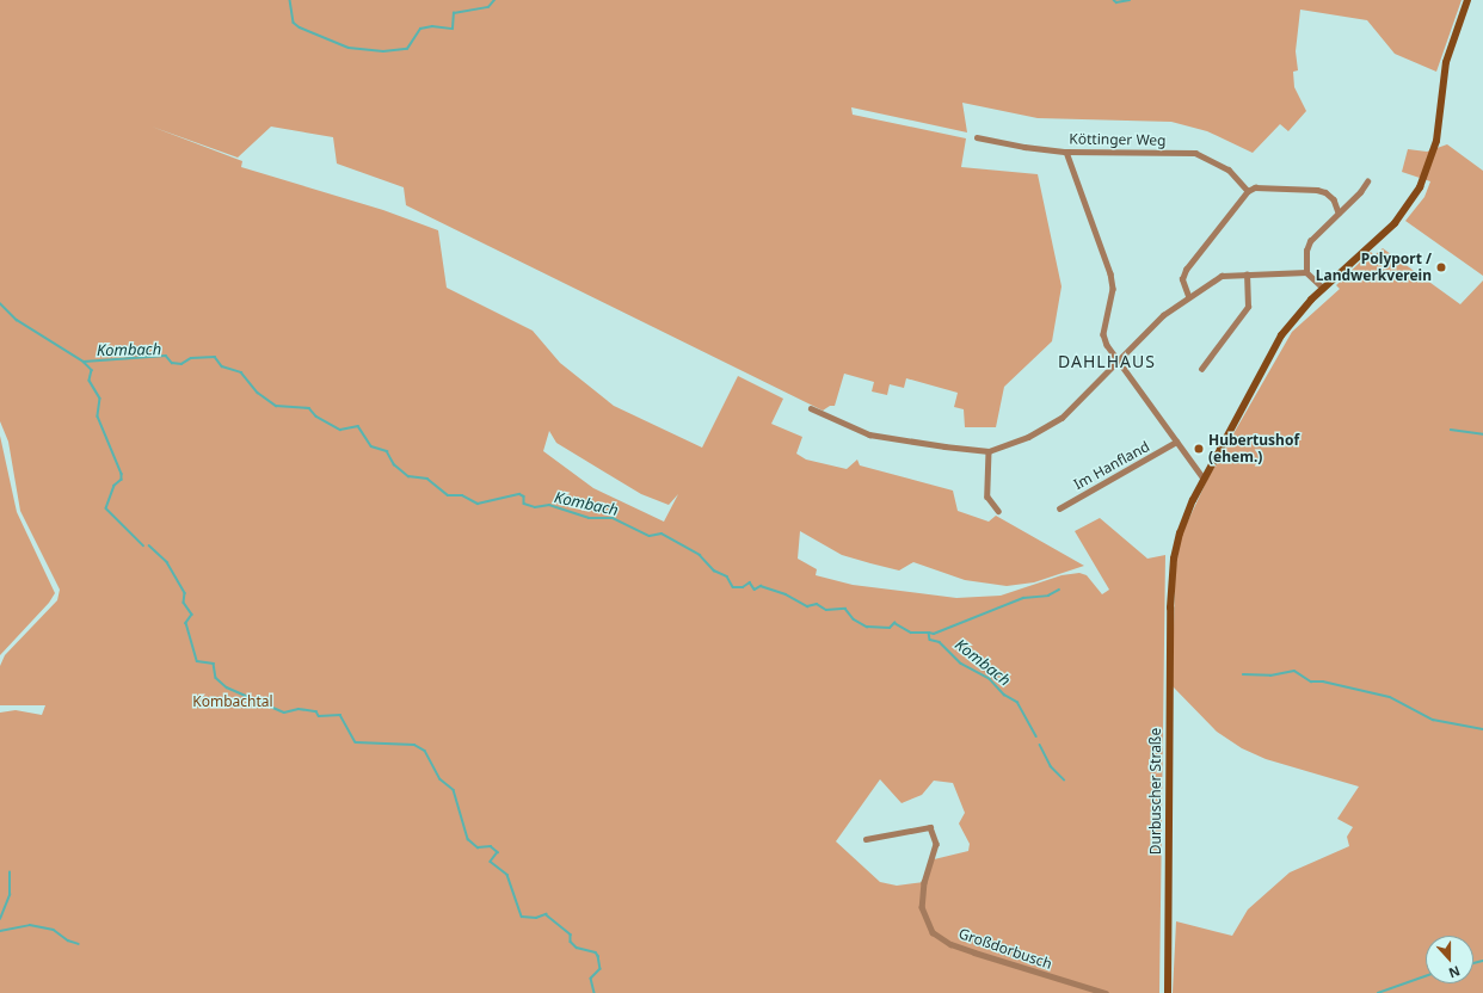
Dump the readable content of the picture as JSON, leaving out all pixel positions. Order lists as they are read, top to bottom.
{
  "streets": {
    "main road": ["Durbuscher Straße"],
    "street": ["Köttinger Weg", "Im Hanfland", "Großdorbusch"]
  },
  "districts": ["DAHLHAUS"],
  "water": ["Kombach"],
  "parks": ["Kombachtal"],
  "places": ["Polyport / Landwerkverein", "Hubertushof (ehem.)"],
  "north": "bottom"
}
